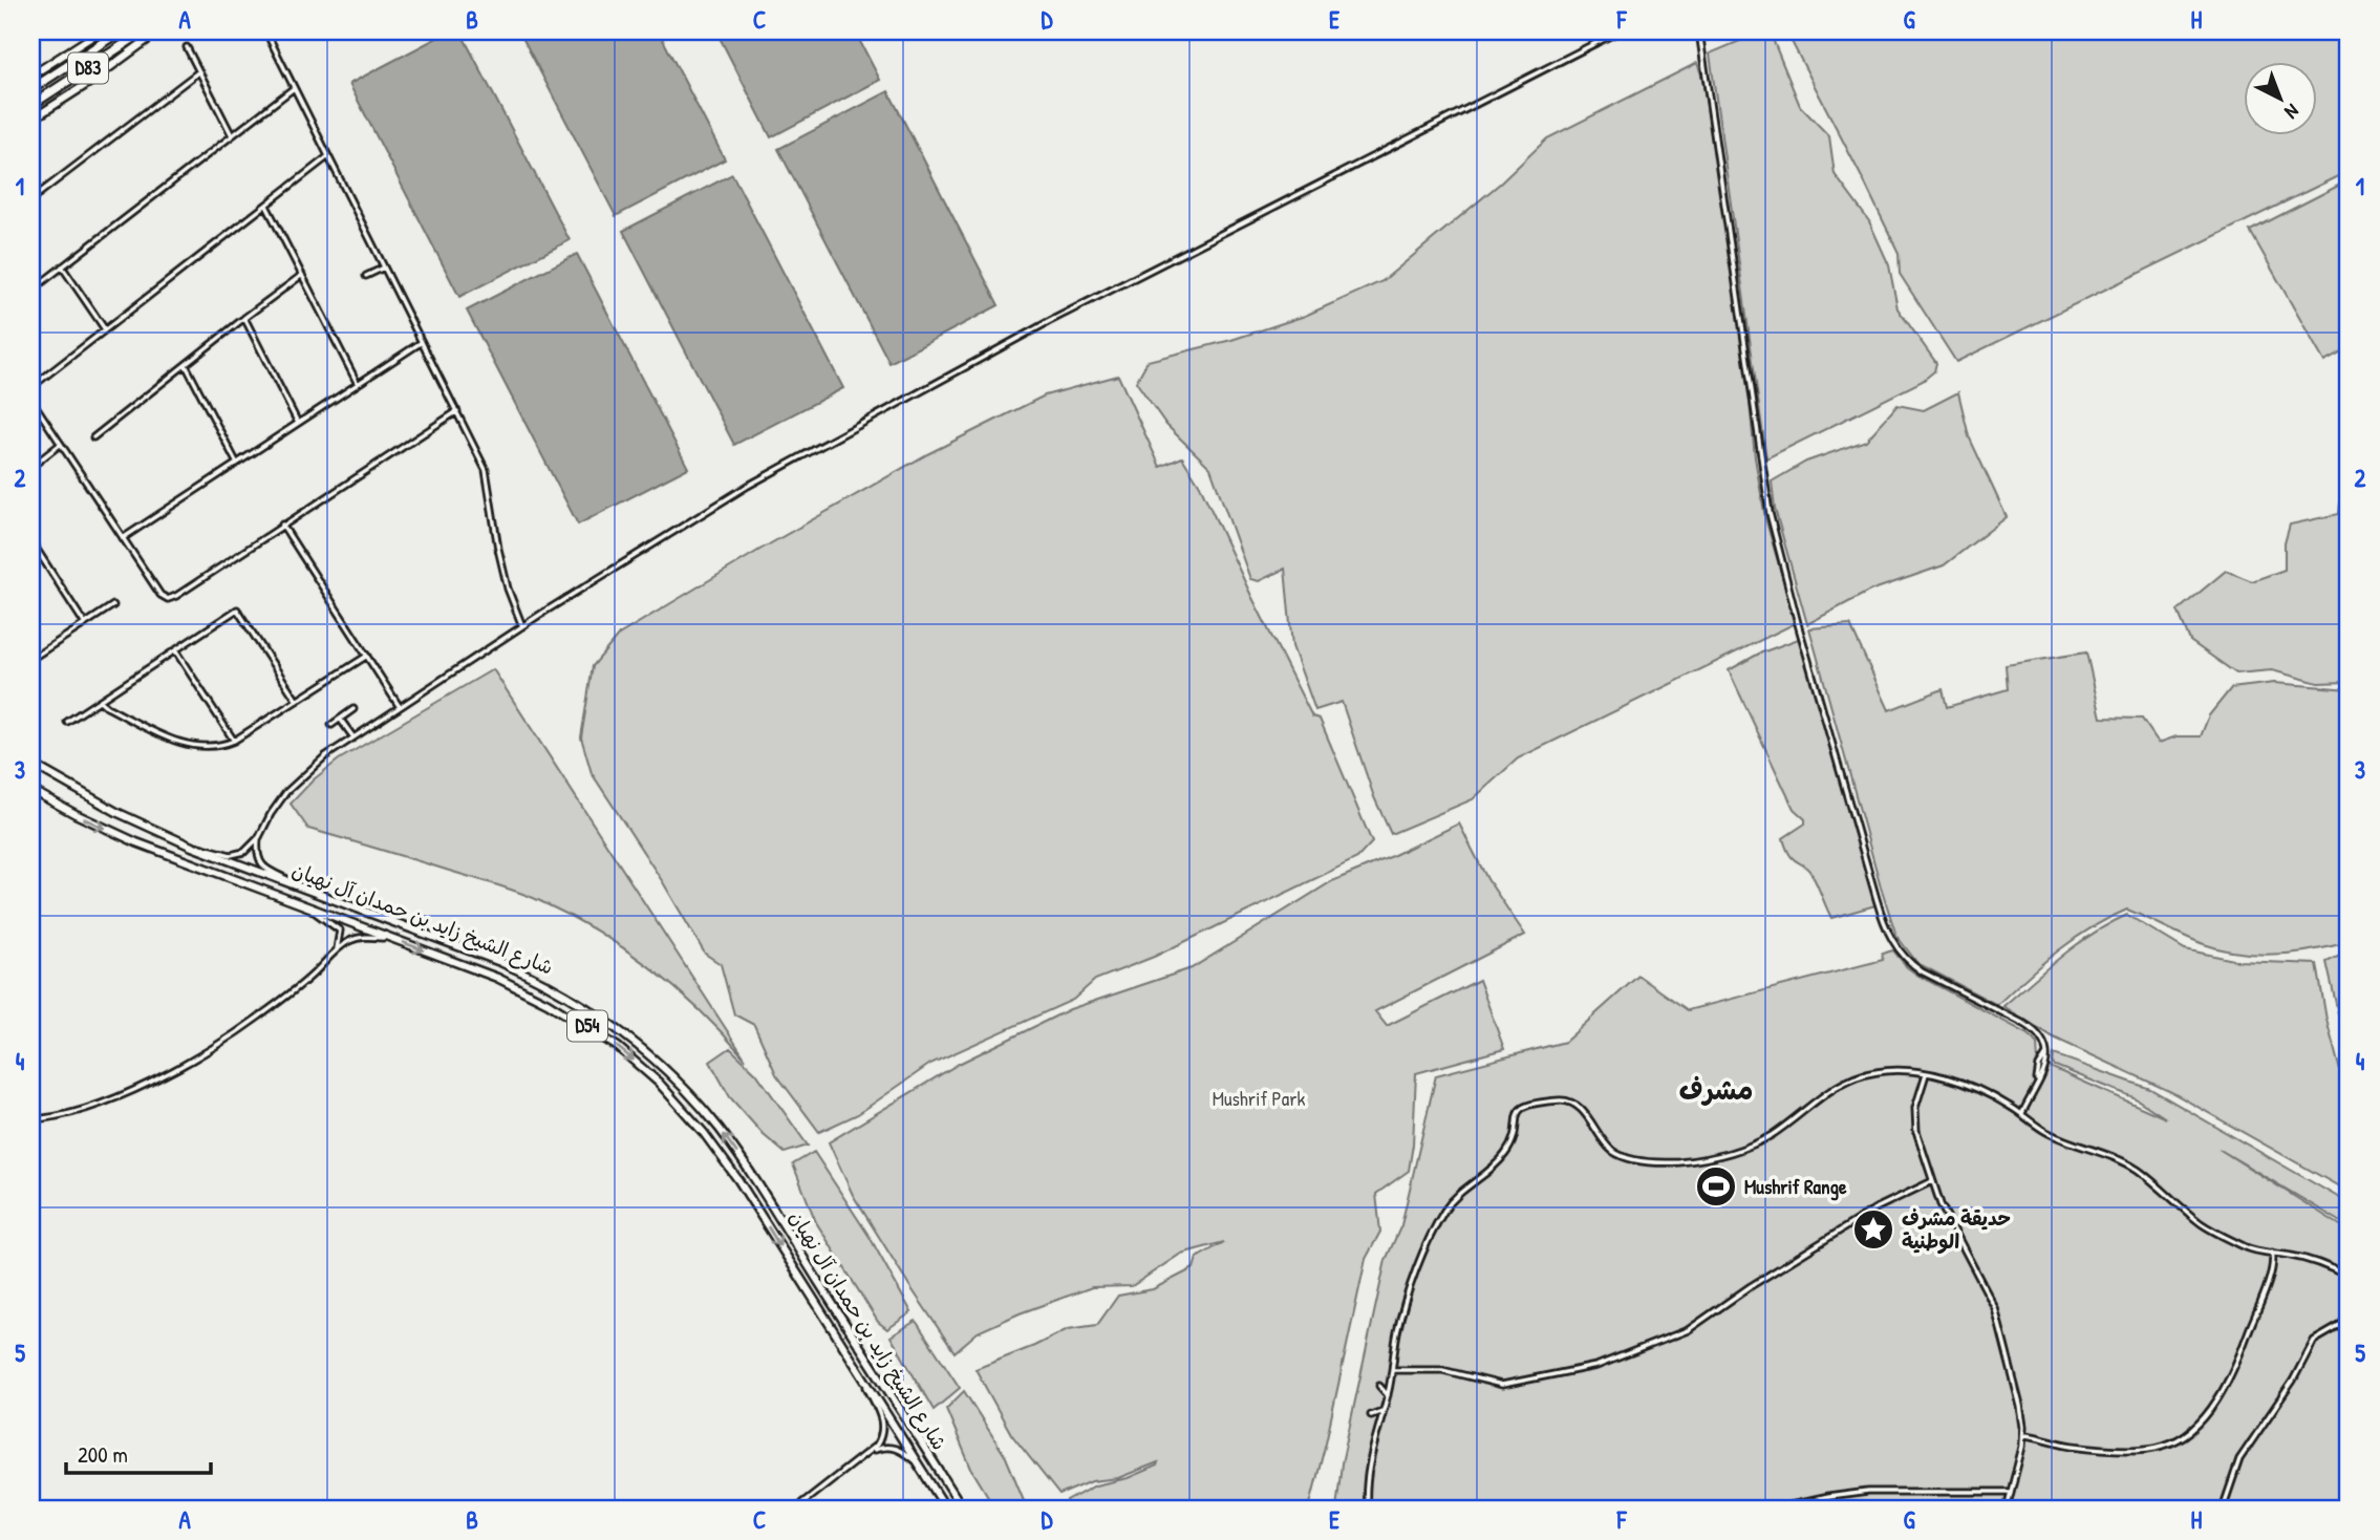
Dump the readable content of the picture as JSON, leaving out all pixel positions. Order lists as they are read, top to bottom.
{
  "streets": {
    "highway": ["D83", "شارع الشيخ زايد بن حمدان آل نهيان", "D54"]
  },
  "districts": ["مشرف"],
  "parks": ["Mushrif Park"],
  "places": {
    "sports": ["Mushrif Range"],
    "place": ["حديقة مشرف الوطنية"]
  },
  "scale_bar": "200 m",
  "north": "bottom right",
  "grid": {
    "columns": [
      "A",
      "B",
      "C",
      "D",
      "E",
      "F",
      "G",
      "H"
    ],
    "rows": [
      "1",
      "2",
      "3",
      "4",
      "5"
    ]
  }
}
